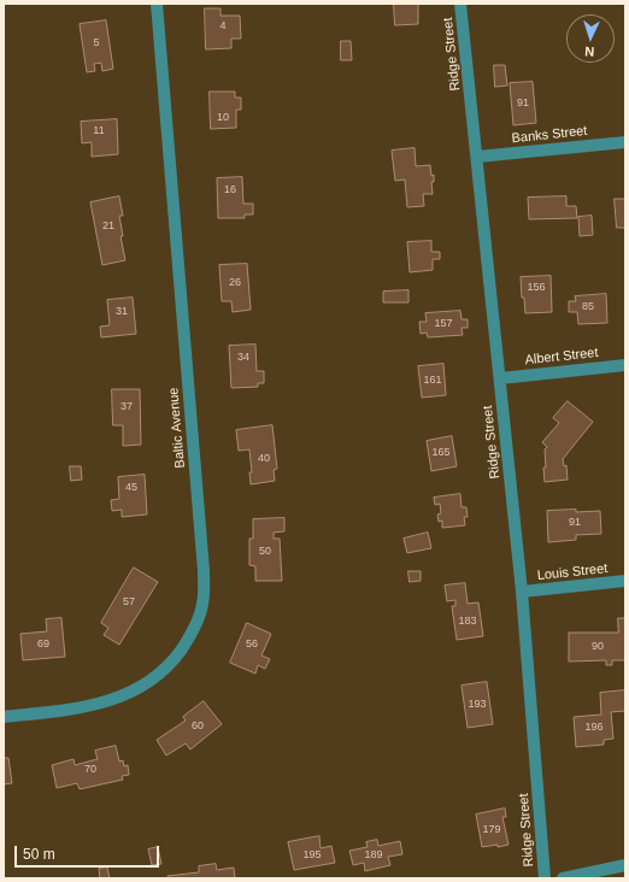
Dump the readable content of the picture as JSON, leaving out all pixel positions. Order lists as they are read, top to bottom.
{
  "streets": {
    "street": [
      "Ridge Street",
      "Banks Street",
      "Albert Street",
      "Baltic Avenue",
      "Louis Street"
    ]
  },
  "crossings": [
    ["Ridge Street", "Banks Street"],
    ["Ridge Street", "Albert Street"],
    ["Ridge Street", "Louis Street"]
  ],
  "house_numbers": [
    "4",
    "5",
    "91",
    "10",
    "11",
    "16",
    "21",
    "26",
    "156",
    "85",
    "31",
    "157",
    "34",
    "161",
    "37",
    "165",
    "40",
    "45",
    "91",
    "50",
    "57",
    "183",
    "69",
    "56",
    "90",
    "193",
    "60",
    "196",
    "70",
    "179",
    "195",
    "189"
  ],
  "scale_bar": "50 m",
  "north": "bottom"
}
